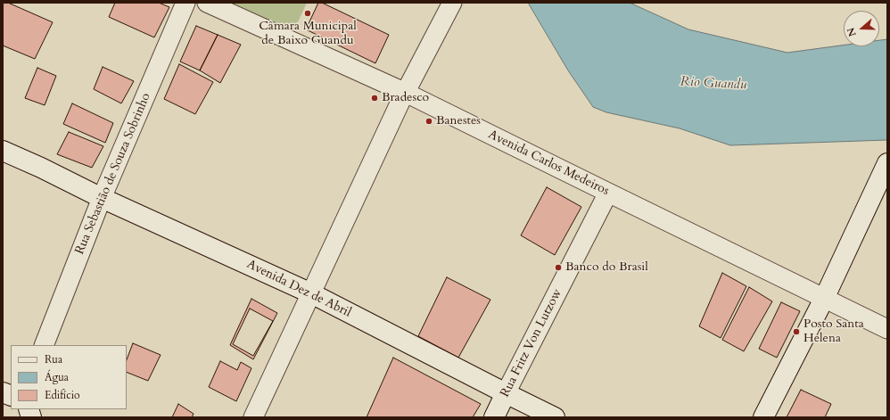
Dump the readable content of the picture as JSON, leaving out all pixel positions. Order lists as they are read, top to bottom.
{
  "streets": {
    "street": [
      "Avenida Carlos Medeiros",
      "Rua Sebastião de Souza Sobrinho",
      "Avenida Dez de Abril",
      "Rua Fritz Von Lutzow"
    ]
  },
  "crossings": [
    ["Avenida Carlos Medeiros", "Rua Fritz Von Lutzow"],
    ["Rua Sebastião de Souza Sobrinho", "Avenida Dez de Abril"],
    ["Avenida Dez de Abril", "Rua Fritz Von Lutzow"]
  ],
  "water": ["Rio Guandu"],
  "places": [
    "Câmara Municipal de Baixo Guandu",
    "Bradesco",
    "Banestes",
    "Banco do Brasil",
    "Posto Santa Helena"
  ],
  "legend": ["Rua", "Água", "Edifício"],
  "north": "left"
}
